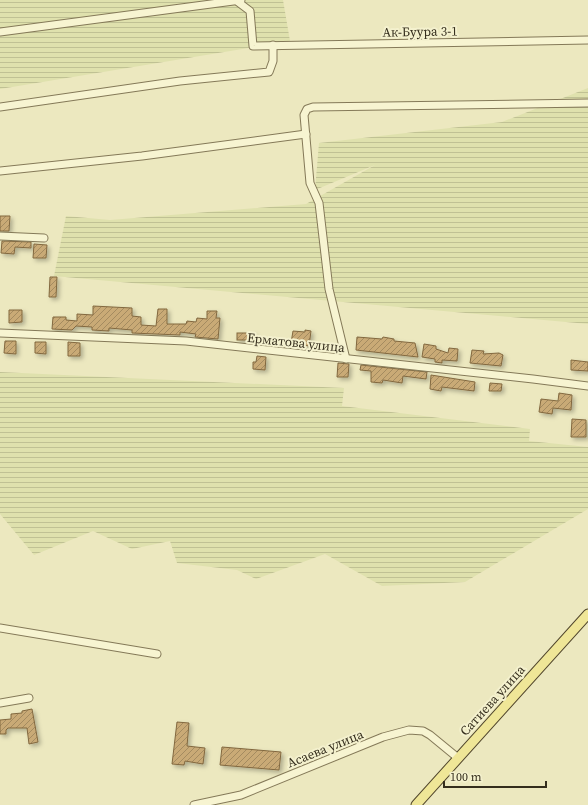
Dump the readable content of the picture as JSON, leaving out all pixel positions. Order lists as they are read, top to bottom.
{
  "streets": {
    "main road": ["Сатиева улица"],
    "street": ["Ак-Буура 3-1", "Ерматова улица", "Асаева улица"]
  },
  "crossings": [
    ["Сатиева улица", "Асаева улица"]
  ],
  "scale_bar": "100 m"
}
